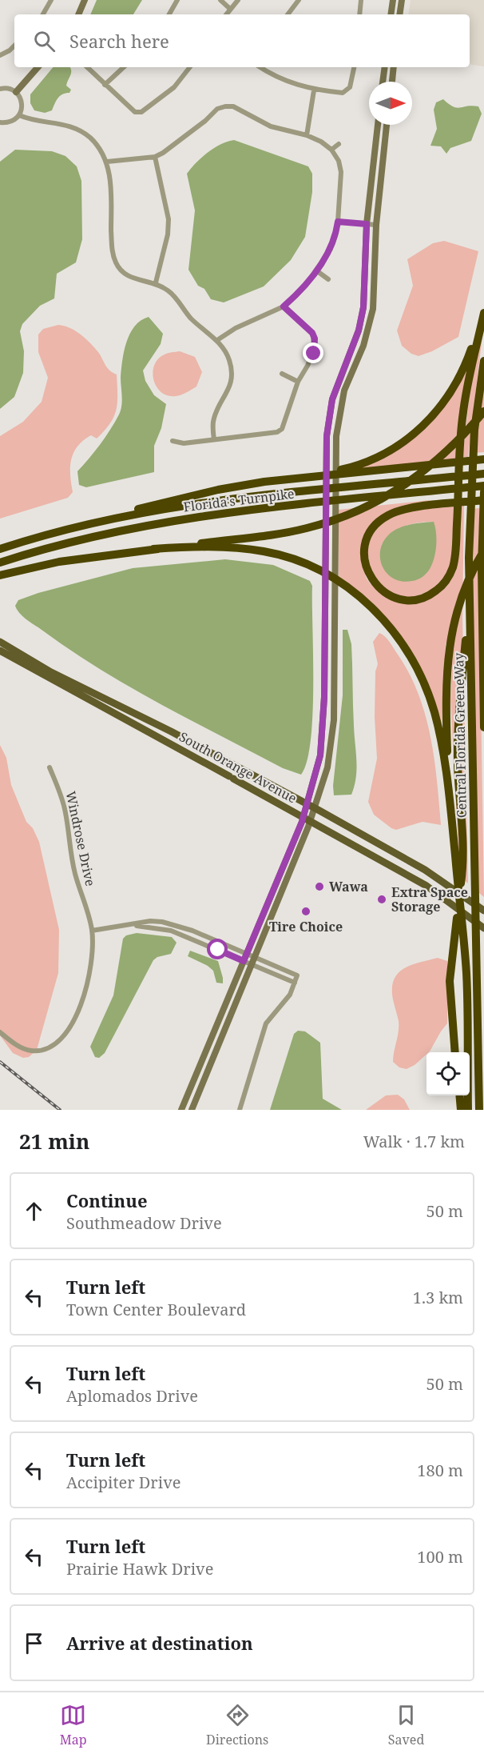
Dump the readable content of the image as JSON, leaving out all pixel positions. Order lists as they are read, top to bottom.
{
  "streets": {
    "highway": ["Florida's Turnpike", "Central Florida GreeneWay"],
    "main road": ["South Orange Avenue"],
    "street": ["Windrose Drive"]
  },
  "places": ["Wawa", "Extra Space Storage", "Tire Choice"],
  "north": "right",
  "page": {
    "search": "Search here",
    "heading": ["21 min", "Walk · 1.7 km"],
    "list": [
      ["Continue", "Southmeadow Drive", "50 m"],
      ["Turn left", "Town Center Boulevard", "1.3 km"],
      ["Turn left", "Aplomados Drive", "50 m"],
      ["Turn left", "Accipiter Drive", "180 m"],
      ["Turn left", "Prairie Hawk Drive", "100 m"],
      "Arrive at destination"
    ],
    "nav": ["Map", "Directions", "Saved"]
  }
}
